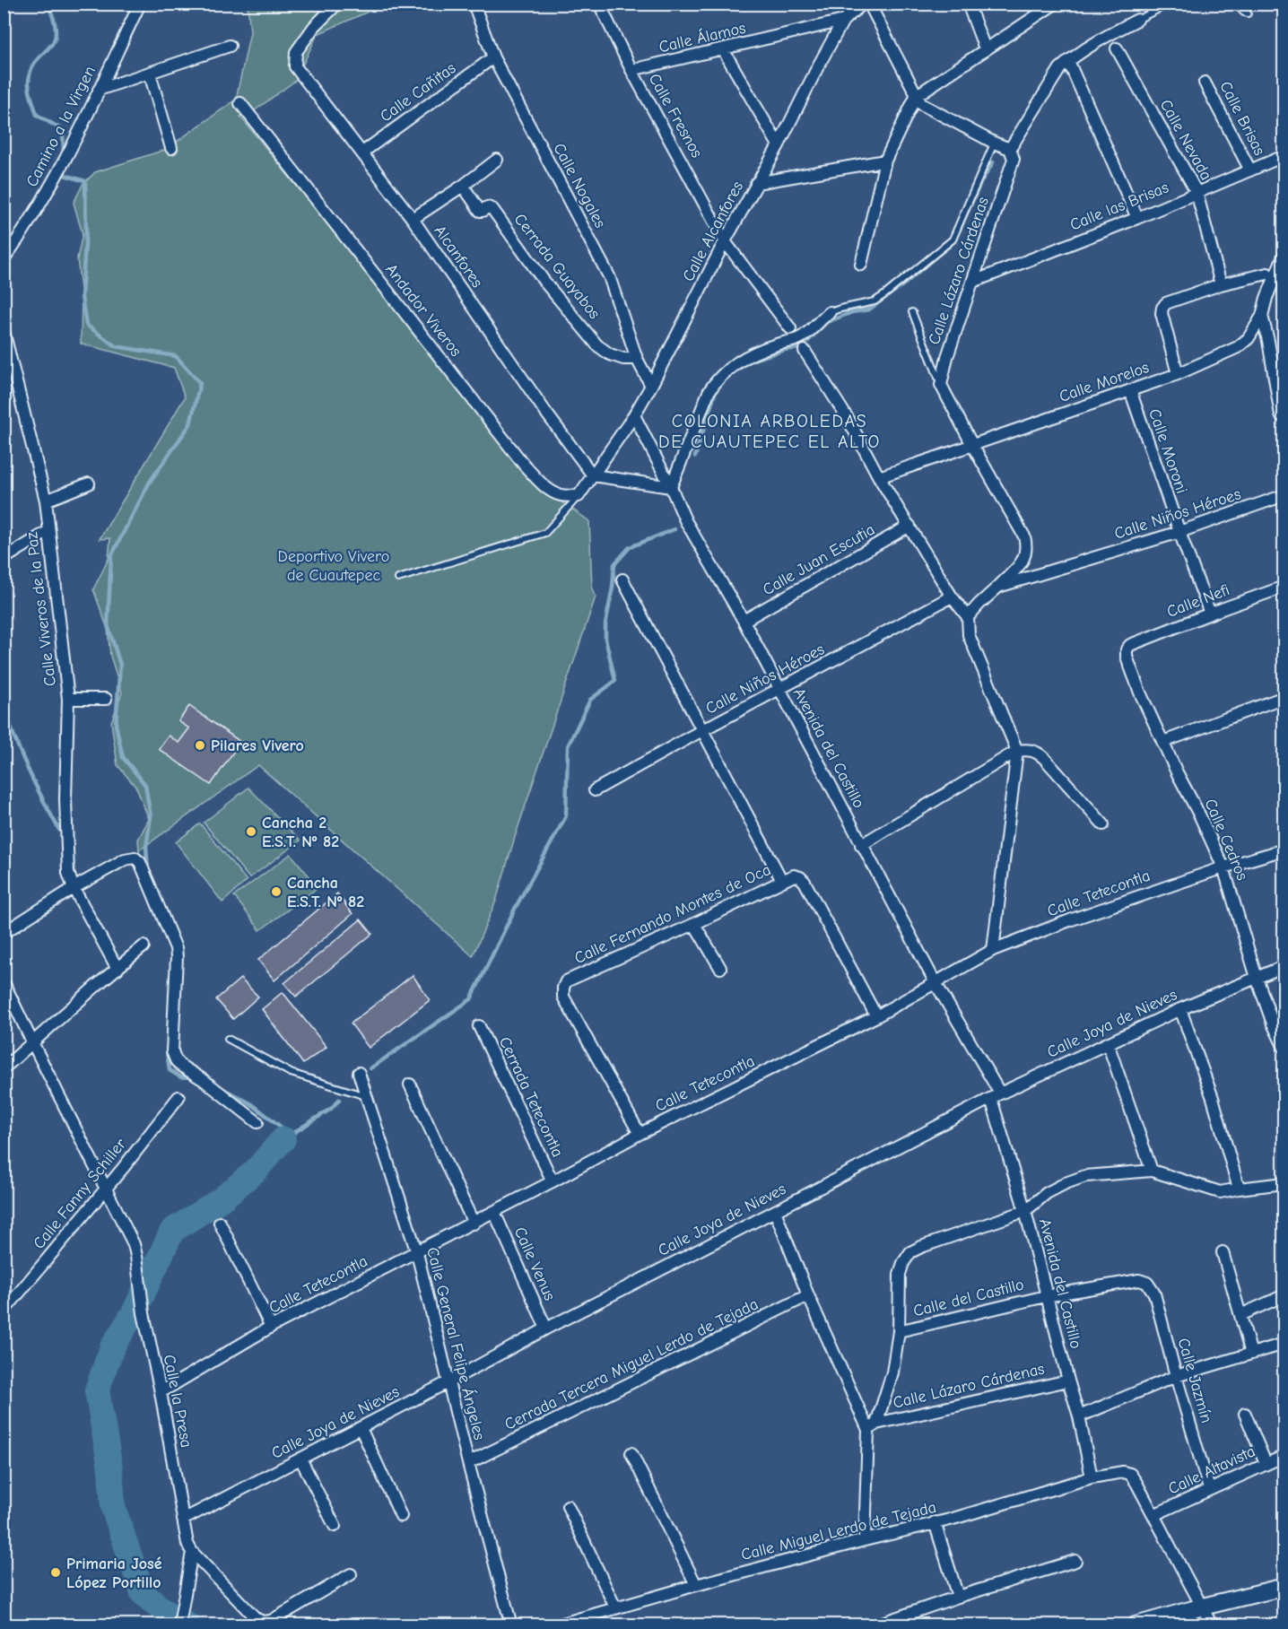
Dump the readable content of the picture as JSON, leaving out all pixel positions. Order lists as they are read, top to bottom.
{
  "streets": {
    "street": [
      "Calle Álamos",
      "Calle Cañitas",
      "Calle Fresnos",
      "Calle Brisas",
      "Camino a la Virgen",
      "Calle Nevada",
      "Calle Nogales",
      "Calle las Brisas",
      "Calle Alcanfores",
      "Alcanfores",
      "Cerrada Guayabos",
      "Calle Lázaro Cárdenas",
      "Andador Viveros",
      "Calle Morelos",
      "Calle Moroni",
      "Calle Niños Héroes",
      "Calle Juan Escutia",
      "Calle Nefi",
      "Calle Viveros de la Paz",
      "Avenida del Castillo",
      "Calle Cedros",
      "Calle Tetecontla",
      "Calle Fernando Montes de Oca",
      "Calle Joya de Nieves",
      "Cerrada Tetecontla",
      "Calle Fanny Schiller",
      "Calle Venus",
      "Calle del Castillo",
      "Calle General Felipe Ángeles",
      "Cerrada Tercera Miguel Lerdo de Tejada",
      "Calle Jazmín",
      "Calle la Presa",
      "Calle Altavista",
      "Calle Miguel Lerdo de Tejada"
    ]
  },
  "crossings": [
    ["Calle Álamos", "Calle Fresnos"],
    ["Calle Álamos", "Calle Alcanfores"],
    ["Calle Cañitas", "Calle Nogales"],
    ["Calle Cañitas", "Alcanfores"],
    ["Calle Fresnos", "Calle Alcanfores"],
    ["Calle Brisas", "Calle las Brisas"],
    ["Calle Nevada", "Calle las Brisas"],
    ["Calle Nogales", "Calle Alcanfores"],
    ["Calle Nogales", "Cerrada Guayabos"],
    ["Calle las Brisas", "Calle Lázaro Cárdenas"],
    ["Calle Alcanfores", "Alcanfores"],
    ["Calle Alcanfores", "Avenida del Castillo"],
    ["Calle Lázaro Cárdenas", "Avenida del Castillo"],
    ["Calle Morelos", "Calle Moroni"],
    ["Calle Moroni", "Calle Niños Héroes"],
    ["Calle Moroni", "Calle Nefi"],
    ["Calle Niños Héroes", "Avenida del Castillo"],
    ["Calle Juan Escutia", "Avenida del Castillo"],
    ["Calle Nefi", "Calle Cedros"],
    ["Avenida del Castillo", "Calle Tetecontla"],
    ["Avenida del Castillo", "Calle Joya de Nieves"],
    ["Avenida del Castillo", "Calle del Castillo"],
    ["Avenida del Castillo", "Calle Miguel Lerdo de Tejada"],
    ["Calle Cedros", "Calle Tetecontla"],
    ["Calle Cedros", "Calle Joya de Nieves"],
    ["Calle Tetecontla", "Calle Fernando Montes de Oca"],
    ["Calle Tetecontla", "Cerrada Tetecontla"],
    ["Calle Tetecontla", "Calle Venus"],
    ["Calle Tetecontla", "Calle General Felipe Ángeles"],
    ["Calle Tetecontla", "Calle la Presa"],
    ["Calle Joya de Nieves", "Calle Venus"],
    ["Calle Joya de Nieves", "Calle General Felipe Ángeles"],
    ["Calle Joya de Nieves", "Calle la Presa"],
    ["Calle Fanny Schiller", "Calle la Presa"],
    ["Calle del Castillo", "Calle Jazmín"],
    ["Calle General Felipe Ángeles", "Cerrada Tercera Miguel Lerdo de Tejada"],
    ["Calle Jazmín", "Calle Altavista"],
    ["Calle Altavista", "Calle Miguel Lerdo de Tejada"]
  ],
  "districts": ["COLONIA ARBOLEDAS DE CUAUTEPEC EL ALTO"],
  "parks": ["Deportivo Vivero de Cuautepec"],
  "places": [
    "Pilares Vivero",
    "Cancha 2 E.S.T. Nº 82",
    "Cancha E.S.T. Nº 82",
    "Primaria José López Portillo"
  ]
}
